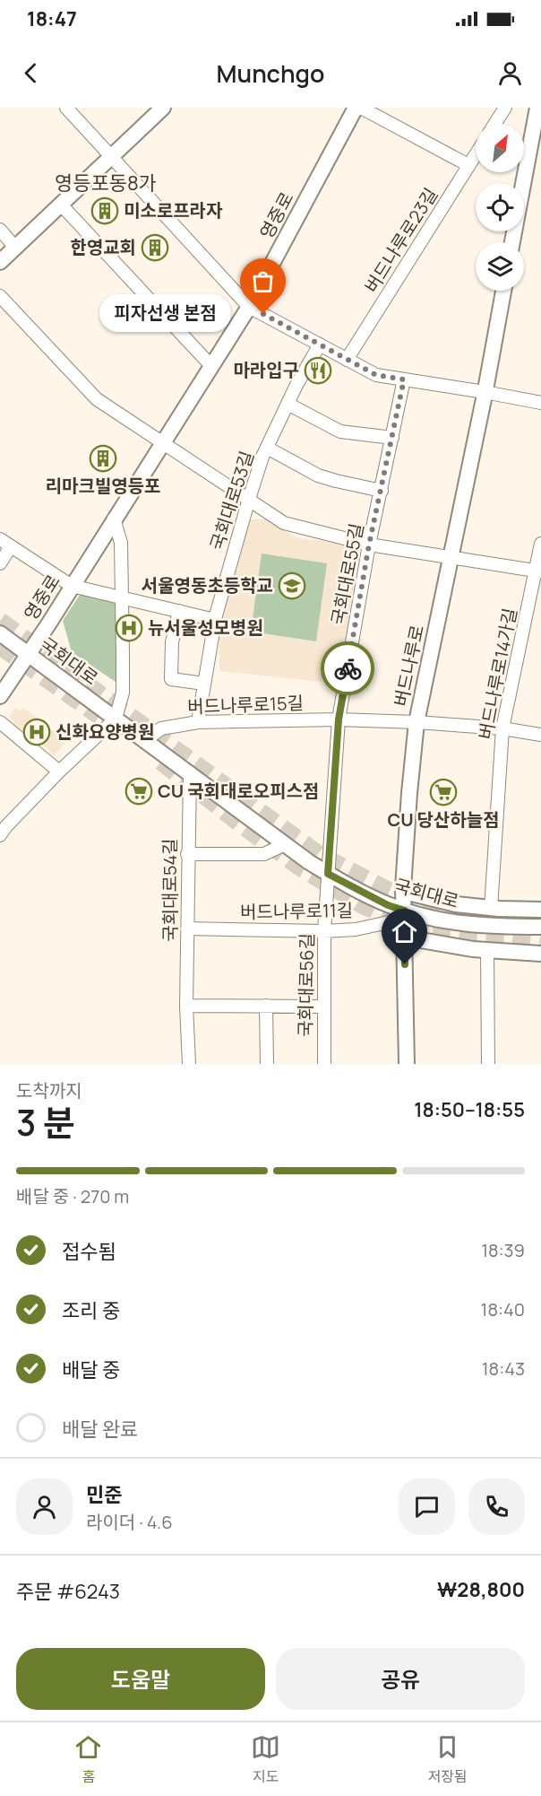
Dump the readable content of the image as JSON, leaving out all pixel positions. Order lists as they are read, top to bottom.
{
  "streets": {
    "main road": ["영중로", "국회대로", "버드나루로"],
    "street": [
      "버드나루로23길",
      "국회대로53길",
      "국회대로55길",
      "버드나루로14가길",
      "버드나루로15길",
      "국회대로54길",
      "버드나루로11길",
      "국회대로56길"
    ]
  },
  "crossings": [
    ["영중로", "국회대로"],
    ["국회대로53길", "국회대로55길"],
    ["국회대로53길", "버드나루로15길"],
    ["국회대로55길", "국회대로"],
    ["국회대로55길", "버드나루로15길"],
    ["국회대로55길", "국회대로56길"],
    ["국회대로", "버드나루로"],
    ["국회대로", "버드나루로15길"],
    ["국회대로", "국회대로54길"],
    ["국회대로", "버드나루로11길"],
    ["국회대로", "국회대로56길"],
    ["버드나루로", "버드나루로15길"],
    ["버드나루로", "버드나루로11길"],
    ["버드나루로14가길", "버드나루로15길"],
    ["국회대로54길", "버드나루로11길"],
    ["버드나루로11길", "국회대로56길"]
  ],
  "districts": ["영등포동8가"],
  "places": {
    "building": ["미소로프라자", "한영교회", "리마크빌영등포"],
    "other": ["피자선생 본점"],
    "restaurant": ["마라입구"],
    "school or university": ["서울영동초등학교"],
    "hospital": ["뉴서울성모병원", "신화요양병원"],
    "supermarket": ["CU 국회대로오피스점", "CU 당산하늘점"]
  },
  "north": "top right",
  "page": {
    "status": "18:47",
    "header": "Munchgo",
    "bubble": "피자선생 본점",
    "heading": ["3 분", "도착까지", "18:50–18:55"],
    "panel": [
      "민준",
      "라이더 · 4.6",
      "주문 #6243",
      "₩28,800"
    ],
    "bar": "배달 중 · 270 m",
    "list": [
      ["접수됨", "18:39"],
      ["조리 중", "18:40"],
      ["배달 중", "18:43"],
      "배달 완료"
    ],
    "buttons": ["도움말", "공유"],
    "tabs": ["홈", "지도", "저장됨"]
  }
}
